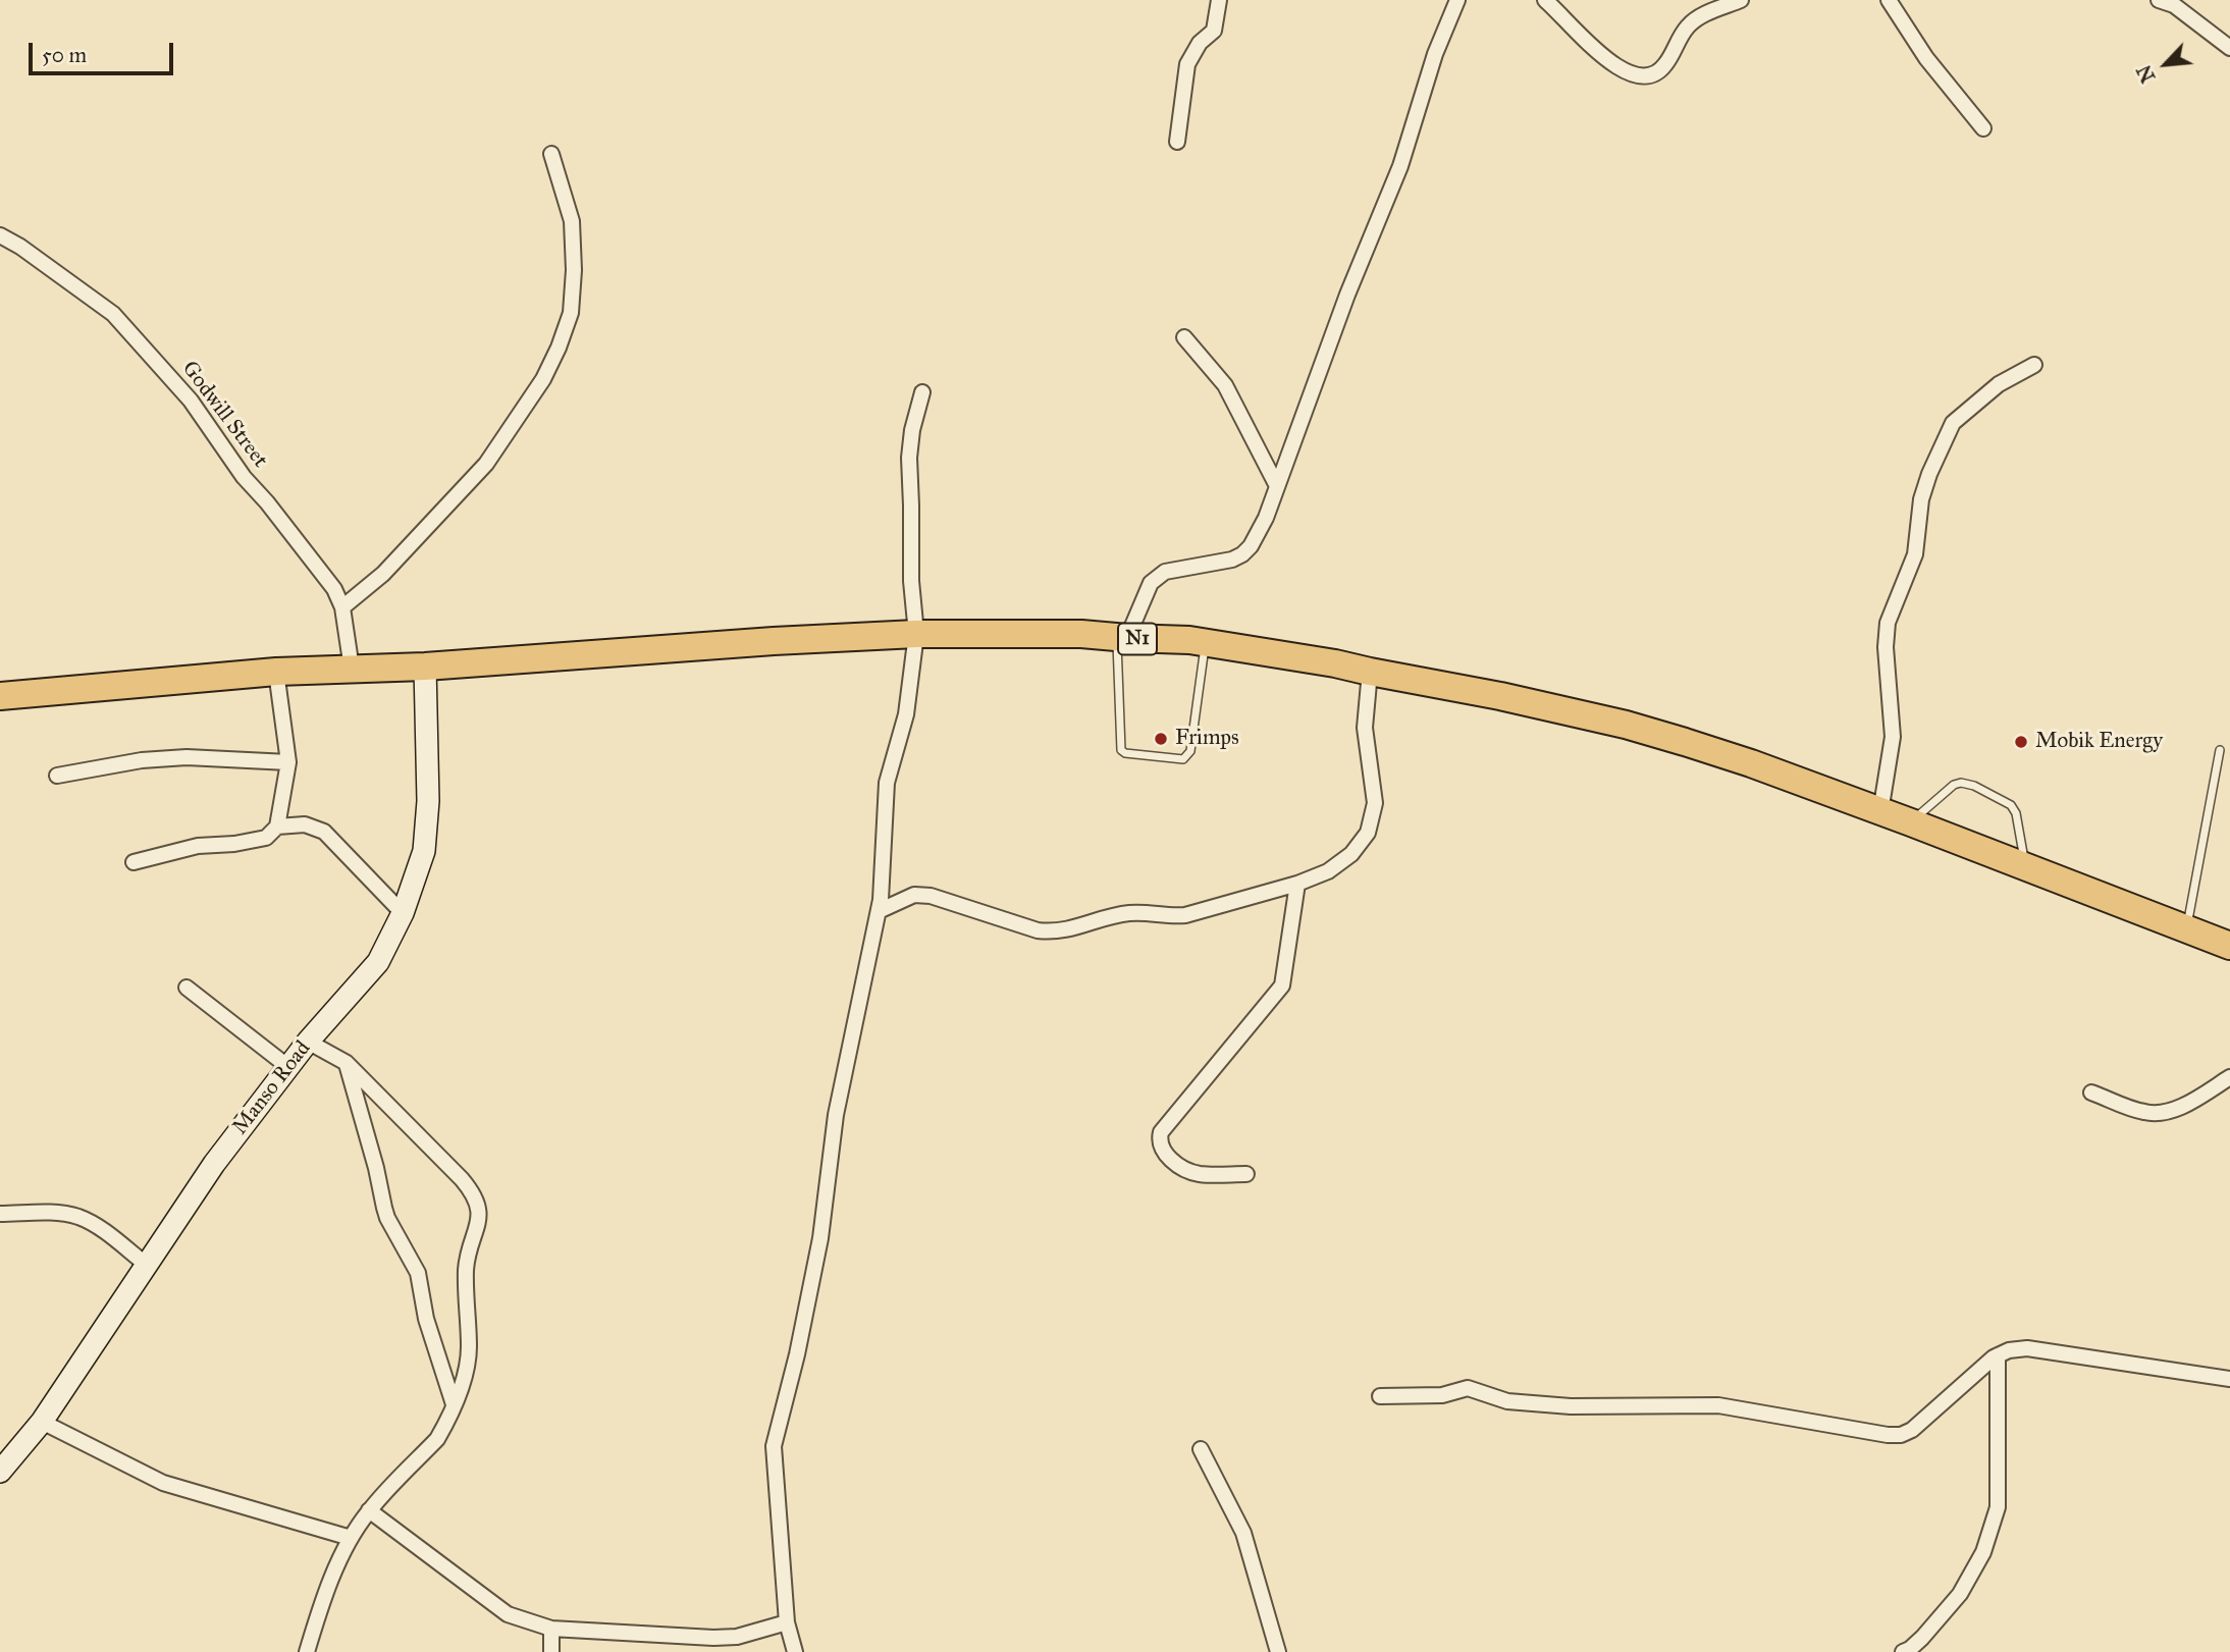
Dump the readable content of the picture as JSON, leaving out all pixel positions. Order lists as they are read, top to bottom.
{
  "streets": {
    "highway": ["N1"],
    "street": ["Godwill Street", "Manso Road"]
  },
  "crossings": [
    ["Godwill Street", "N1"],
    ["N1", "Manso Road"]
  ],
  "places": ["Frimps", "Mobik Energy"],
  "scale_bar": "50 m",
  "north": "bottom left"
}
